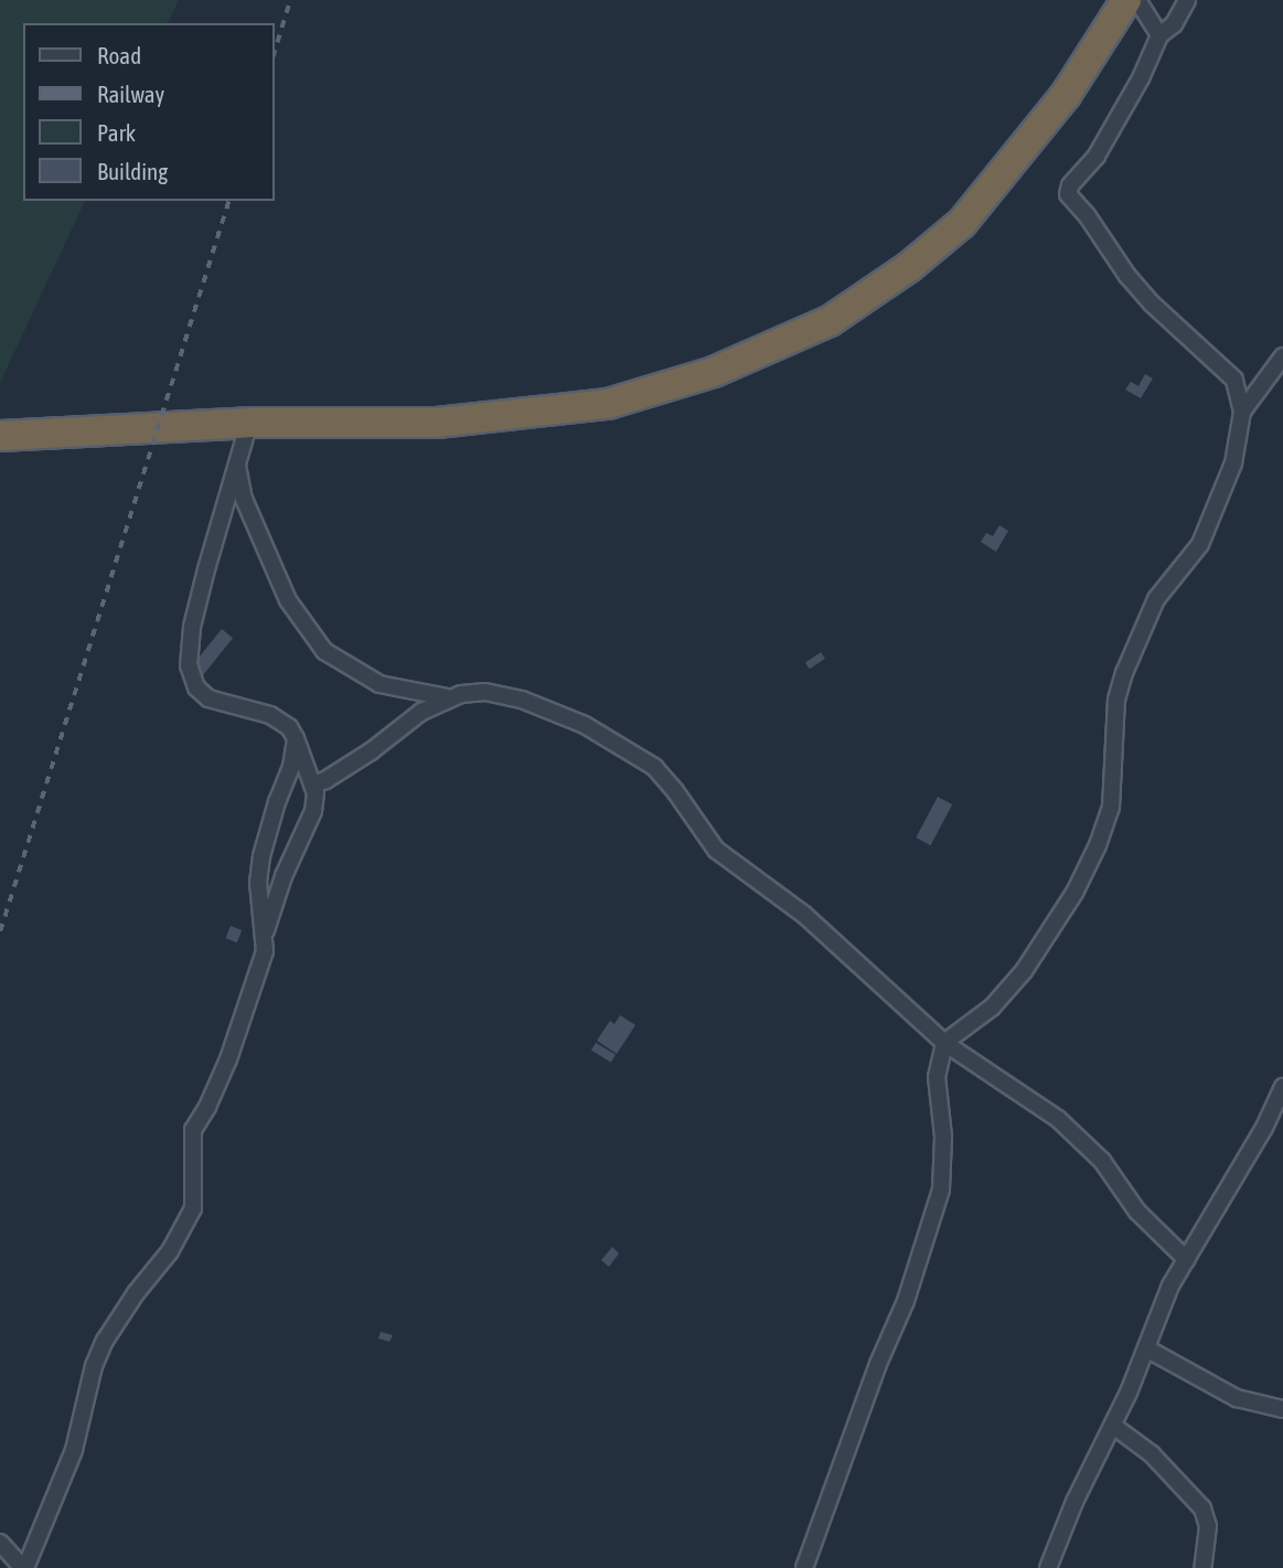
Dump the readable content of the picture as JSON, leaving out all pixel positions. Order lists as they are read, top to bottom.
{
  "legend": [
    "Road",
    "Railway",
    "Park",
    "Building"
  ]
}
